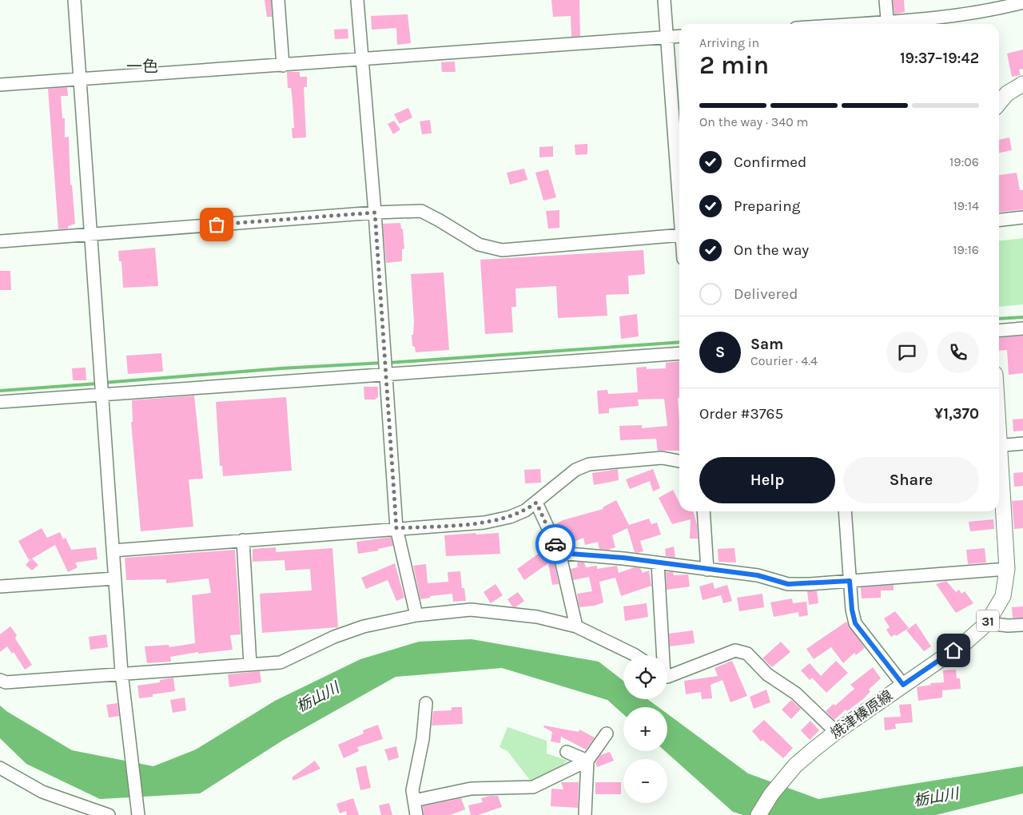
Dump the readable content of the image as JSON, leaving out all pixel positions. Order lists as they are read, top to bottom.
{
  "streets": {
    "main road": ["31", "焼津榛原線"]
  },
  "districts": ["一色"],
  "water": ["栃山川"],
  "page": {
    "heading": ["2 min", "Arriving in", "19:37–19:42"],
    "panel": [
      "Sam",
      "Courier · 4.4",
      "Order #3765",
      "¥1,370"
    ],
    "bar": "On the way · 340 m",
    "list": [
      ["Confirmed", "19:06"],
      ["Preparing", "19:14"],
      ["On the way", "19:16"],
      "Delivered"
    ],
    "round": "S",
    "buttons": ["Help", "Share"],
    "map_buttons": ["+", "−"]
  }
}
